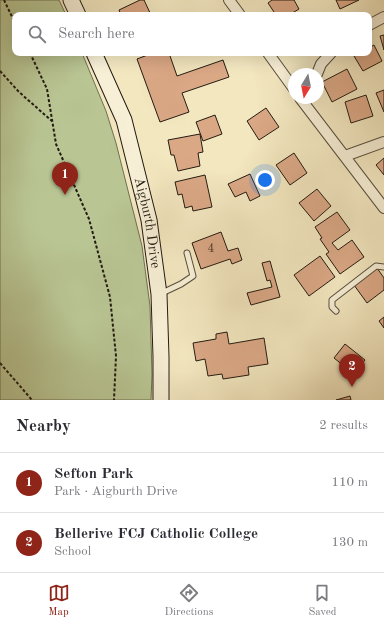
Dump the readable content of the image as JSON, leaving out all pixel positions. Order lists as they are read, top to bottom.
{
  "streets": {
    "street": ["Aigburth Drive"]
  },
  "house_numbers": ["4"],
  "north": "bottom",
  "page": {
    "search": "Search here",
    "pins": ["1", "2"],
    "heading": ["Nearby", "2 results"],
    "list": [
      {
        "mark": "1",
        "name": "Sefton Park",
        "note": "Park · Aigburth Drive",
        "value": "110 m"
      },
      {
        "mark": "2",
        "name": "Bellerive FCJ Catholic College",
        "note": "School",
        "value": "130 m"
      }
    ],
    "nav": ["Map", "Directions", "Saved"]
  }
}
